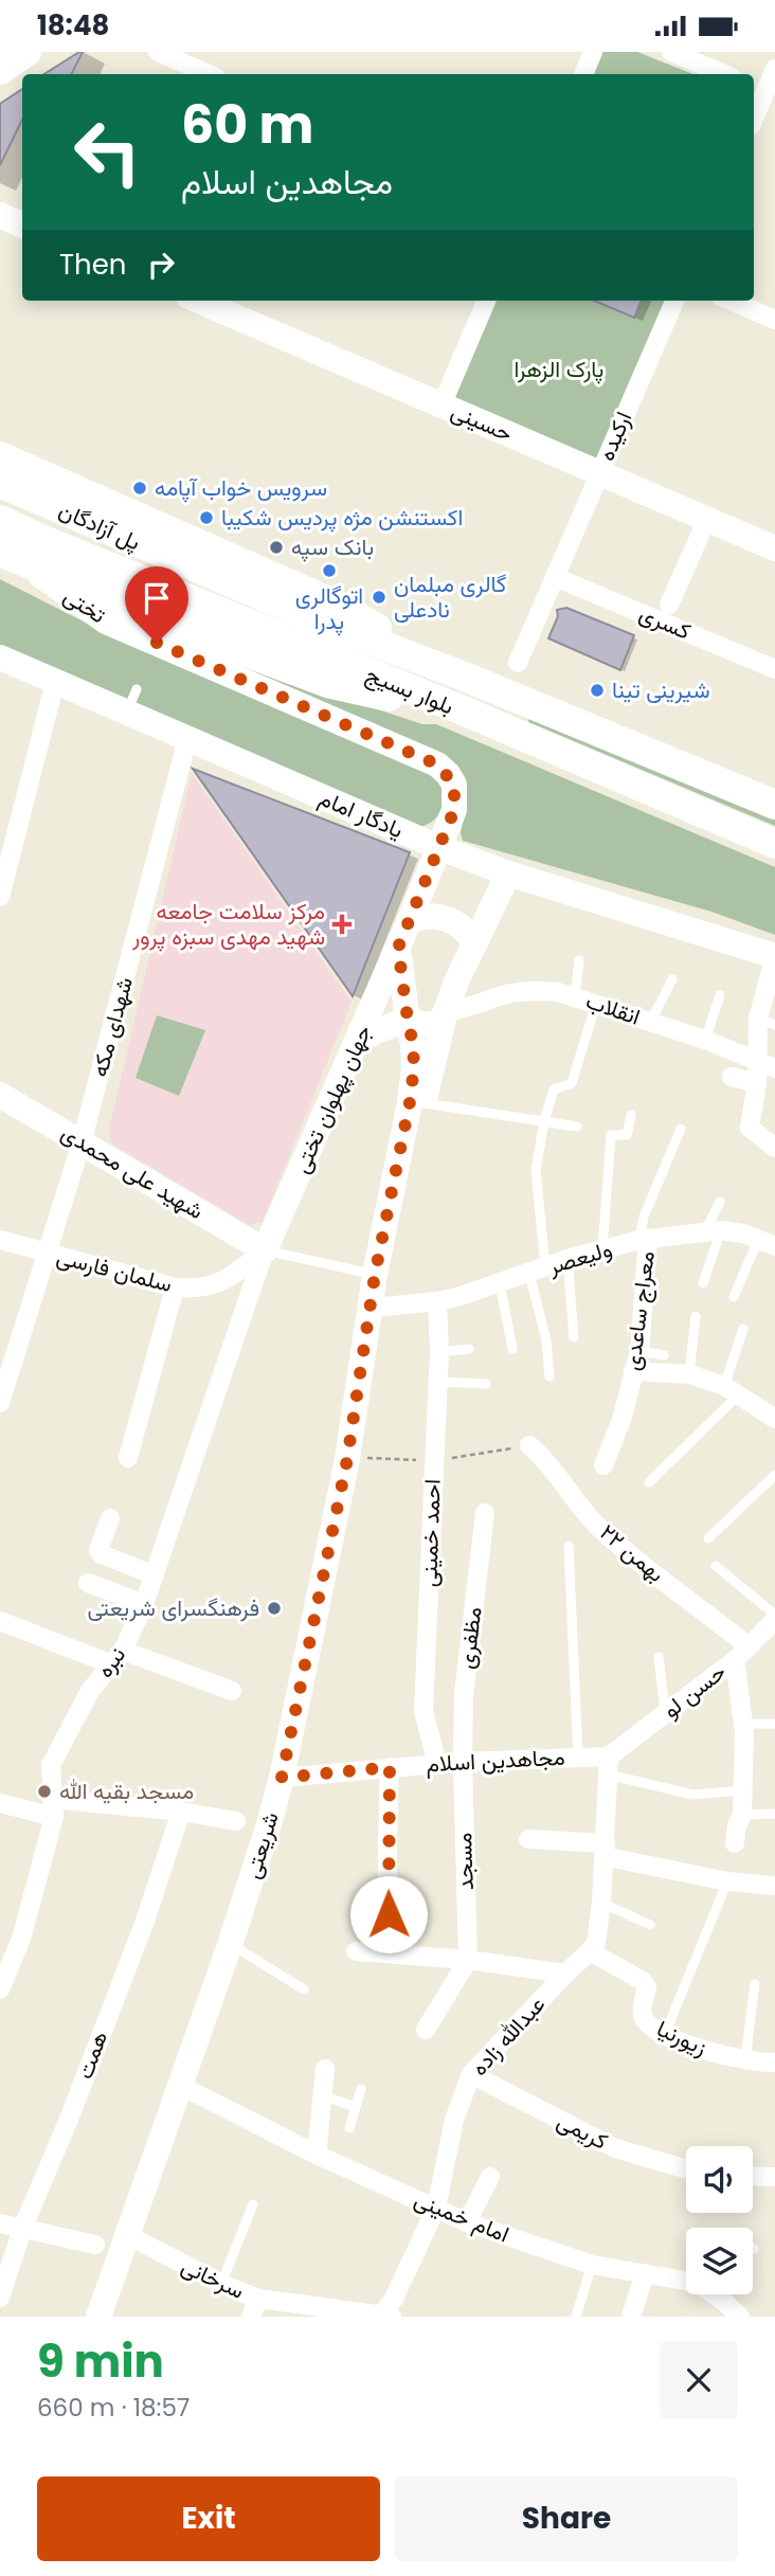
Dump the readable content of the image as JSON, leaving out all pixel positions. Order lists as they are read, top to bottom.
{
  "streets": {
    "main road": ["پل آزادگان", "بلوار بسیج"],
    "street": [
      "حسینی",
      "ارکیده",
      "تختی",
      "کسری",
      "یادگار امام",
      "انقلاب",
      "شهدای مکه",
      "جهان پهلوان تختی",
      "شهید علی محمدی",
      "ولیعصر",
      "سلمان فارسی",
      "معراج ساعدی",
      "احمد خمینی",
      "۲۲ بهمن",
      "مظفری",
      "نبره",
      "حسن لو",
      "مجاهدین اسلام",
      "شریعتی",
      "مسجد",
      "عبدالله زاده",
      "زیورنیا",
      "همت",
      "کریمی",
      "امام خمینی",
      "سرخانی"
    ]
  },
  "crossings": [
    ["حسینی", "ارکیده"],
    ["ارکیده", "کسری"],
    ["پل آزادگان", "بلوار بسیج"],
    ["تختی", "یادگار امام"],
    ["یادگار امام", "شهدای مکه"],
    ["یادگار امام", "شریعتی"],
    ["انقلاب", "شریعتی"],
    ["شهدای مکه", "شهید علی محمدی"],
    ["شهدای مکه", "سلمان فارسی"],
    ["جهان پهلوان تختی", "شهید علی محمدی"],
    ["جهان پهلوان تختی", "سلمان فارسی"],
    ["جهان پهلوان تختی", "نبره"],
    ["جهان پهلوان تختی", "شریعتی"],
    ["شهید علی محمدی", "سلمان فارسی"],
    ["شهید علی محمدی", "نبره"],
    ["ولیعصر", "معراج ساعدی"],
    ["ولیعصر", "احمد خمینی"],
    ["ولیعصر", "شریعتی"],
    ["سلمان فارسی", "نبره"],
    ["احمد خمینی", "مجاهدین اسلام"],
    ["۲۲ بهمن", "حسن لو"],
    ["مظفری", "مجاهدین اسلام"],
    ["مظفری", "مسجد"],
    ["حسن لو", "مجاهدین اسلام"],
    ["مجاهدین اسلام", "شریعتی"],
    ["مجاهدین اسلام", "مسجد"],
    ["شریعتی", "امام خمینی"],
    ["شریعتی", "سرخانی"],
    ["عبدالله زاده", "زیورنیا"],
    ["عبدالله زاده", "کریمی"],
    ["عبدالله زاده", "امام خمینی"],
    ["عبدالله زاده", "سرخانی"]
  ],
  "parks": ["پارک الزهرا"],
  "places": {
    "other": [
      "سرویس خواب آپامه",
      "اکستنشن مژه پردیس شکیبا",
      "بانک سپه",
      "اتوگالری پدرا",
      "گالری مبلمان نادعلی",
      "شیرینی تینا",
      "فرهنگسرای شریعتی",
      "مسجد بقیه الله"
    ],
    "health": ["مرکز سلامت جامعه شهید مهدی سبزه پرور"]
  },
  "page": {
    "status": "18:48",
    "turn": ["60 m", "مجاهدین اسلام"],
    "then": "Then",
    "heading": ["9 min", "660 m · 18:57"],
    "buttons": ["Exit", "Share"]
  }
}
